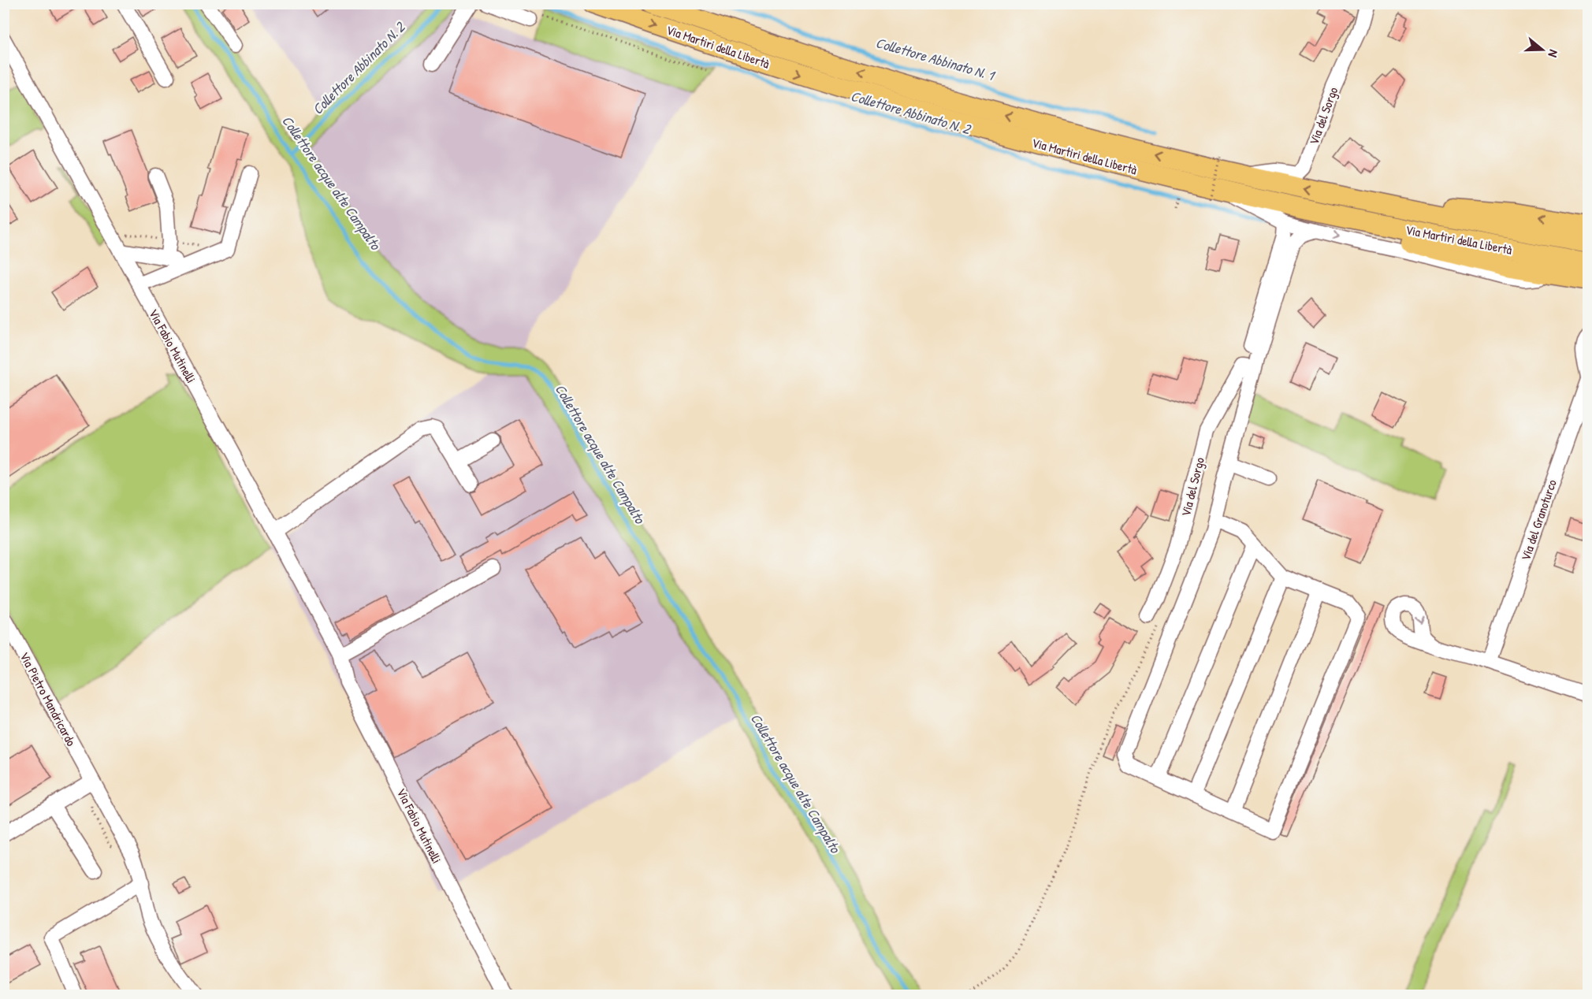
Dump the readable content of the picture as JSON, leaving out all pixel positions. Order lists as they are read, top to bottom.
{
  "streets": {
    "main road": ["Via Martiri della Libertà"],
    "street": [
      "Via del Sorgo",
      "Via Fabio Mutinelli",
      "Via del Granoturco",
      "Via Pietro Mandricardo"
    ]
  },
  "crossings": [
    ["Via Martiri della Libertà", "Via del Sorgo"]
  ],
  "water": ["Collettore Abbinato N. 1", "Collettore Abbinato N. 2", "Collettore acque alte Campalto"],
  "north": "right"
}
